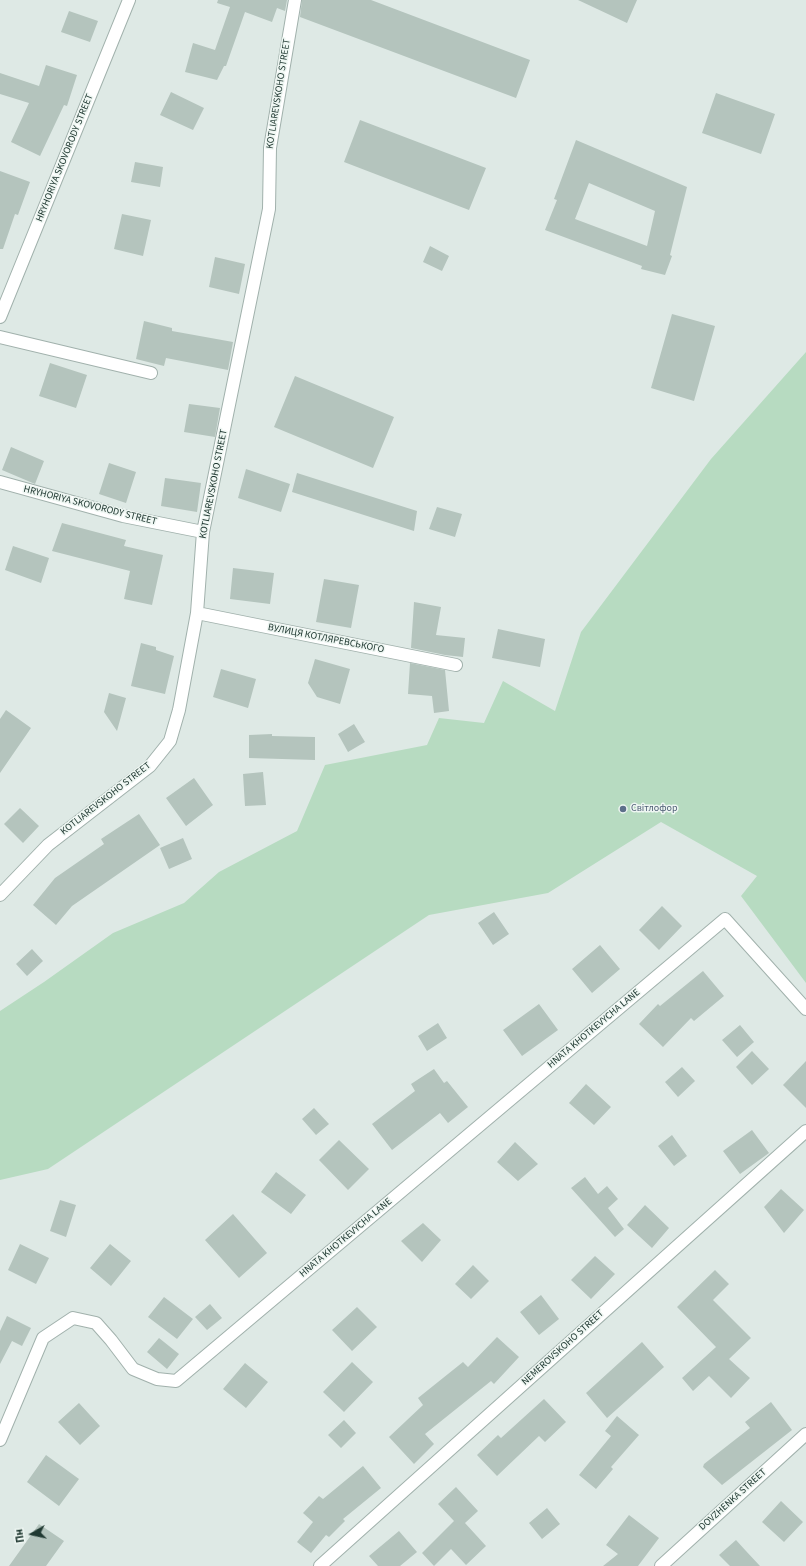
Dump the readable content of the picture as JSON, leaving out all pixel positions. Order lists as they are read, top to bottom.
{
  "streets": {
    "street": [
      "KOTLIAREVSKOHO STREET",
      "HRYHORIYA SKOVORODY STREET",
      "ВУЛИЦЯ КОТЛЯРЕВСЬКОГО",
      "HNATA KHOTKEVYCHA LANE",
      "NEMEROVSKOHO STREET",
      "DOVZHENKA STREET"
    ]
  },
  "crossings": [
    ["KOTLIAREVSKOHO STREET", "HRYHORIYA SKOVORODY STREET"],
    ["KOTLIAREVSKOHO STREET", "ВУЛИЦЯ КОТЛЯРЕВСЬКОГО"]
  ],
  "places": ["Світлофор"],
  "north": "left"
}
